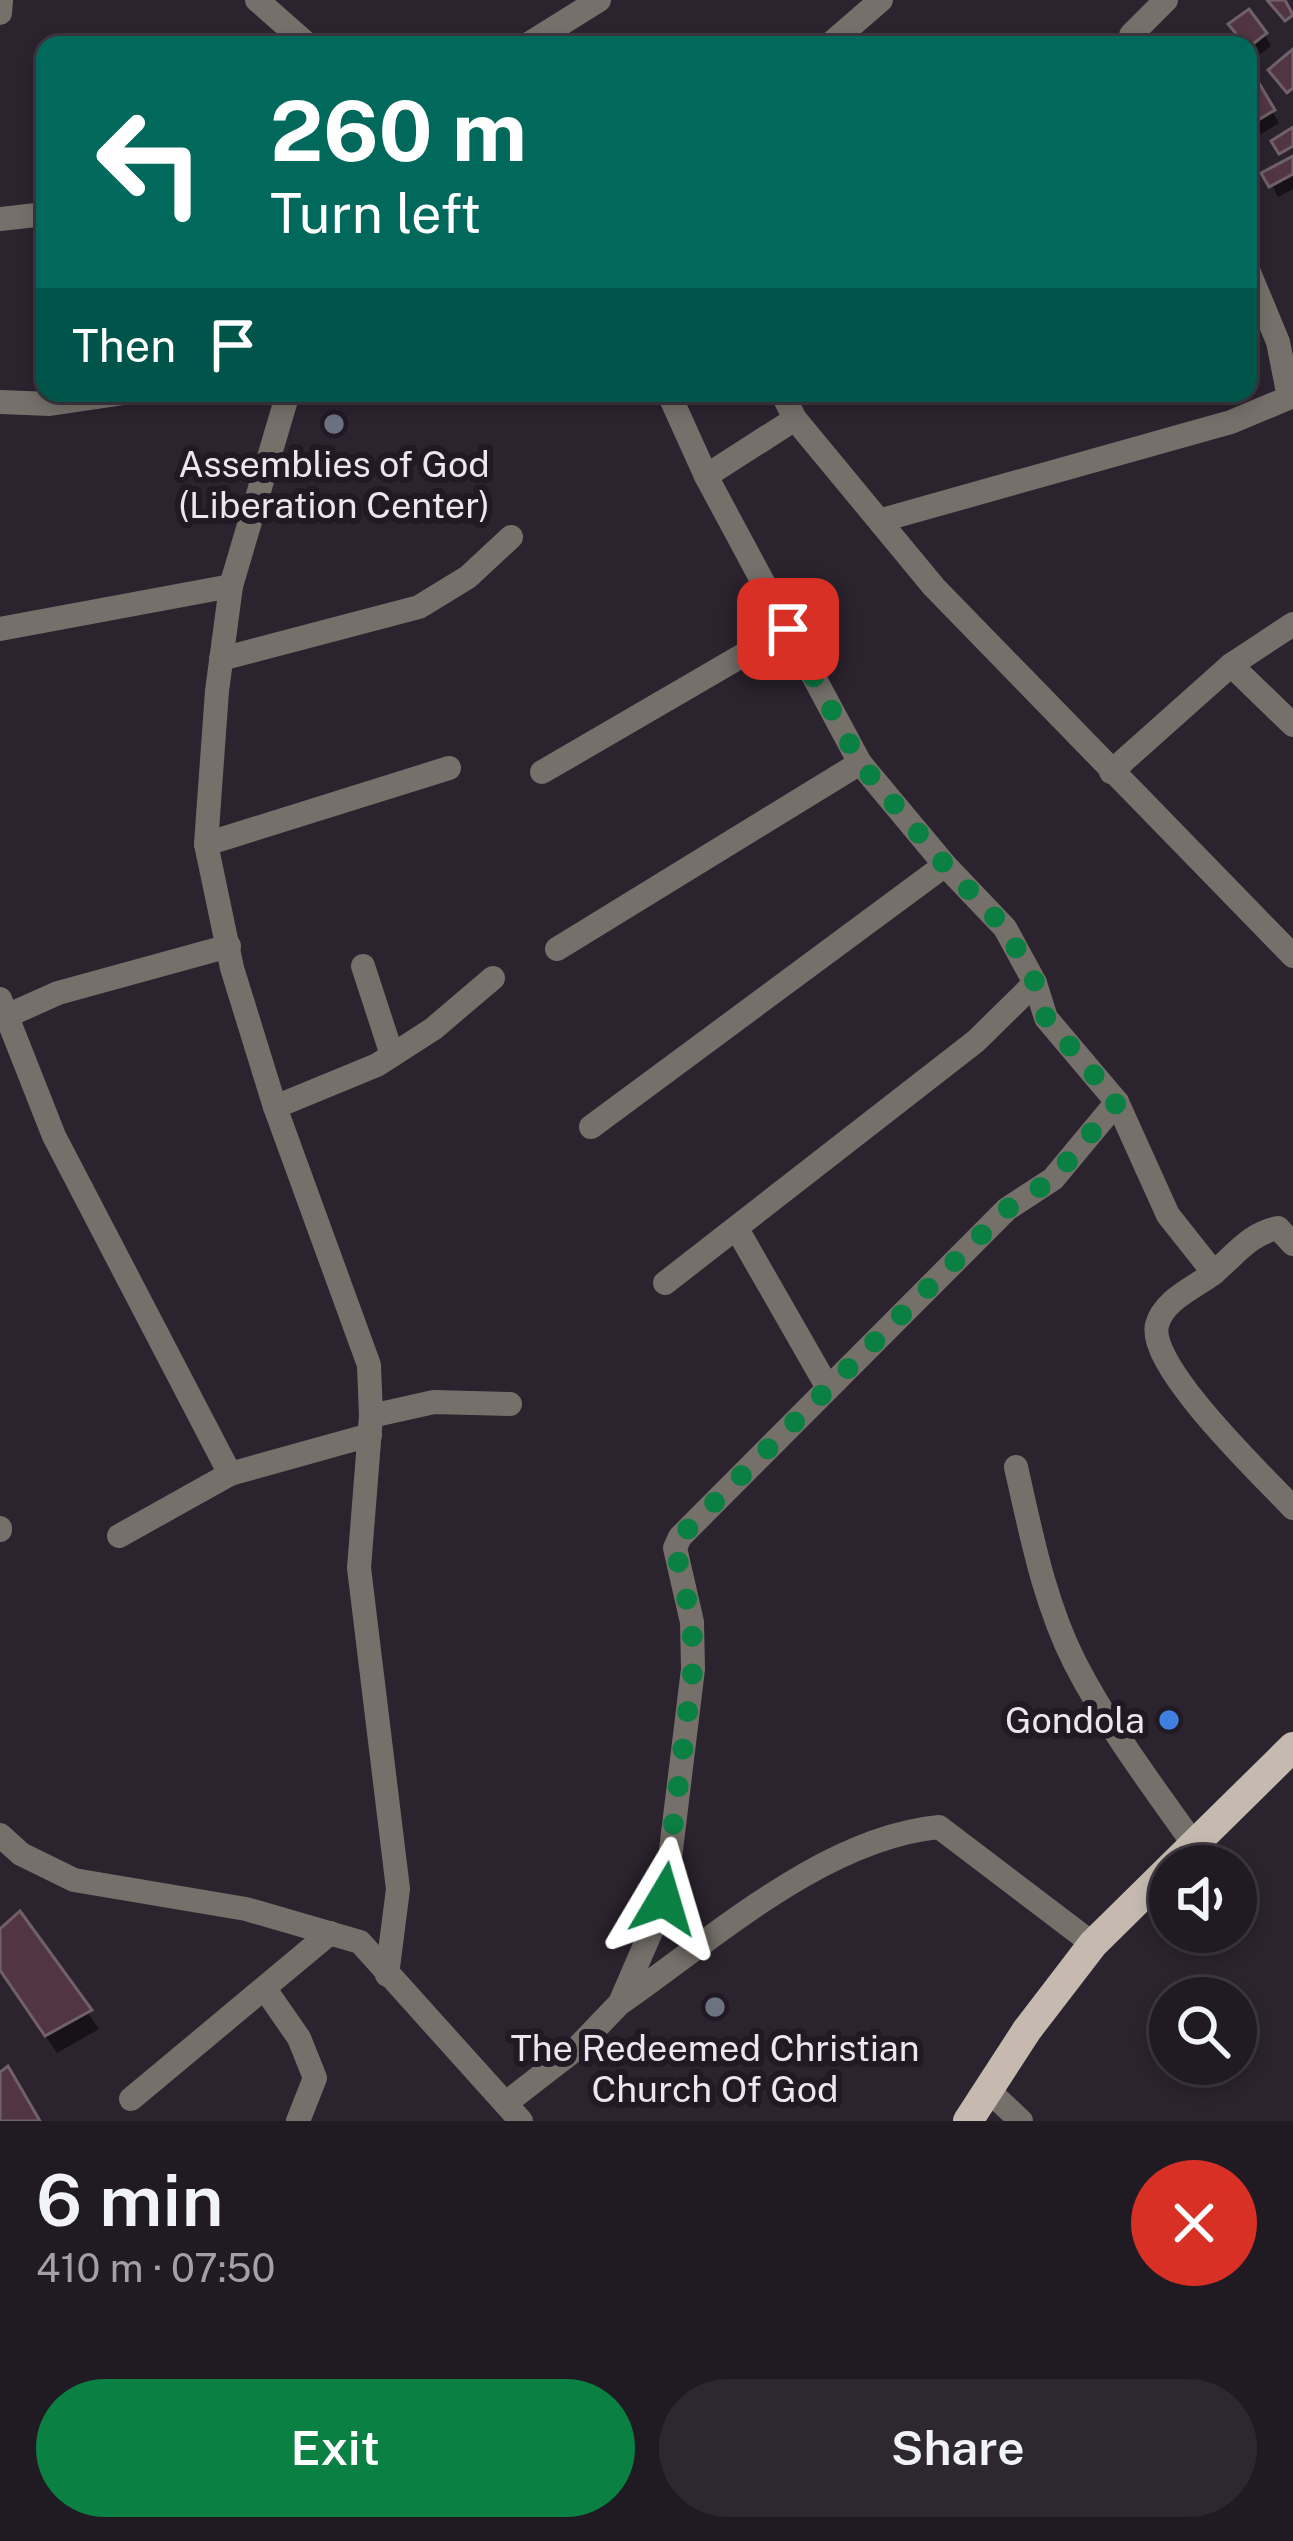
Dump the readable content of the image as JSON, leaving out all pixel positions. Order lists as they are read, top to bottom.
{
  "places": ["Assemblies of God (Liberation Center)", "Gondola", "The Redeemed Christian Church Of God"],
  "page": {
    "turn": ["260 m", "Turn left"],
    "then": "Then",
    "heading": ["6 min", "410 m · 07:50"],
    "buttons": ["Exit", "Share"]
  }
}
